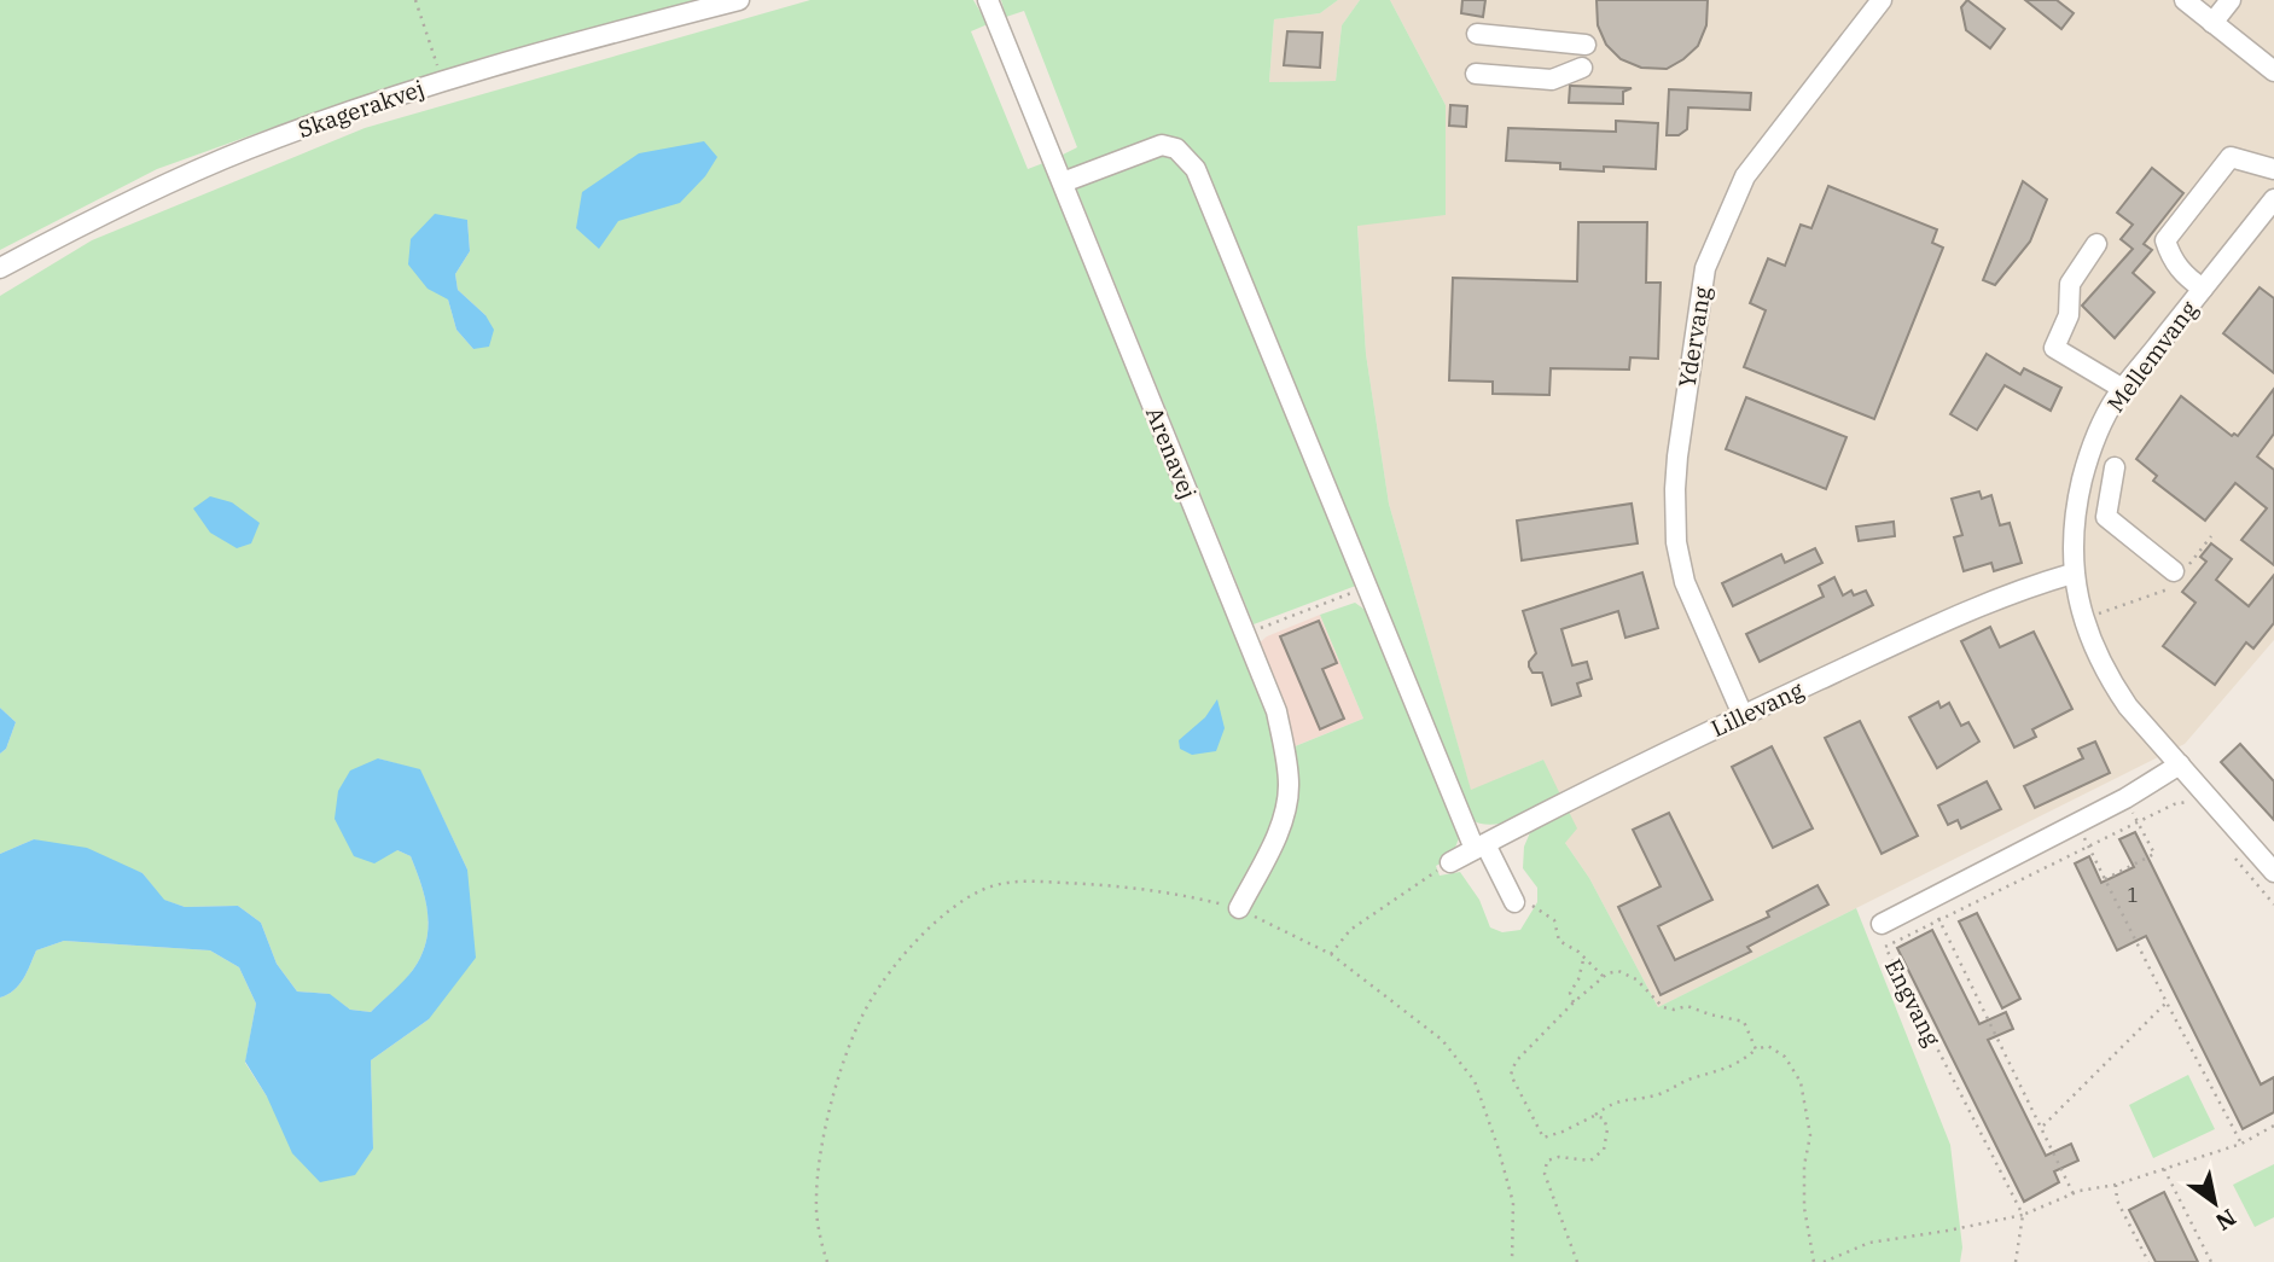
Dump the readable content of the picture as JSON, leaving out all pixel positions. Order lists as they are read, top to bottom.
{
  "streets": {
    "street": [
      "Skagerakvej",
      "Ydervang",
      "Mellemvang",
      "Arenavej",
      "Lillevang"
    ],
    "path": ["Engvang"]
  },
  "crossings": [
    ["Ydervang", "Lillevang"],
    ["Mellemvang", "Lillevang"]
  ],
  "house_numbers": ["1"],
  "north": "bottom right"
}
